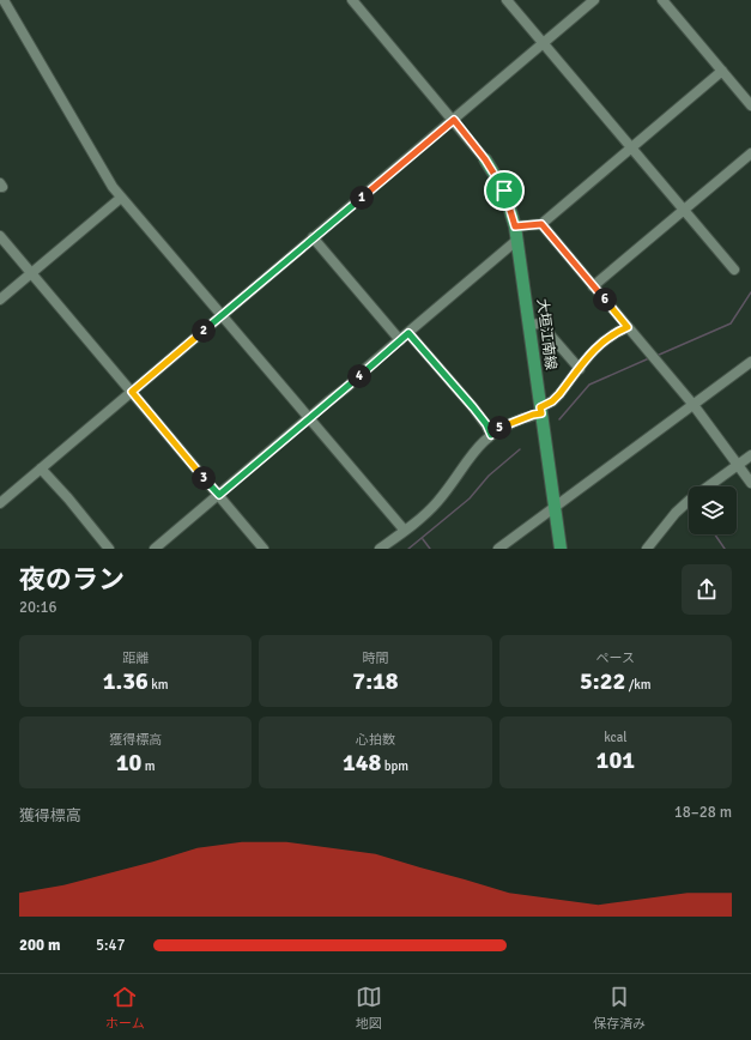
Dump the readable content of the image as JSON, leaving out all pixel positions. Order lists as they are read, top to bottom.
{
  "streets": {
    "main road": ["大垣江南線"]
  },
  "page": {
    "pins": [
      "1",
      "6",
      "2",
      "4",
      "5",
      "3"
    ],
    "heading": ["夜のラン", "20:16"],
    "stats": [
      ["距離", "1.36 km"],
      ["時間", "7:18"],
      ["ペース", "5:22 /km"],
      ["獲得標高", "10 m"],
      ["心拍数", "148 bpm"],
      ["kcal", "101"]
    ],
    "chart": ["獲得標高", "18–28 m"],
    "list": [
      {
        "name": "200 m",
        "note": "5:47"
      }
    ],
    "tabs": ["ホーム", "地図", "保存済み"]
  }
}
